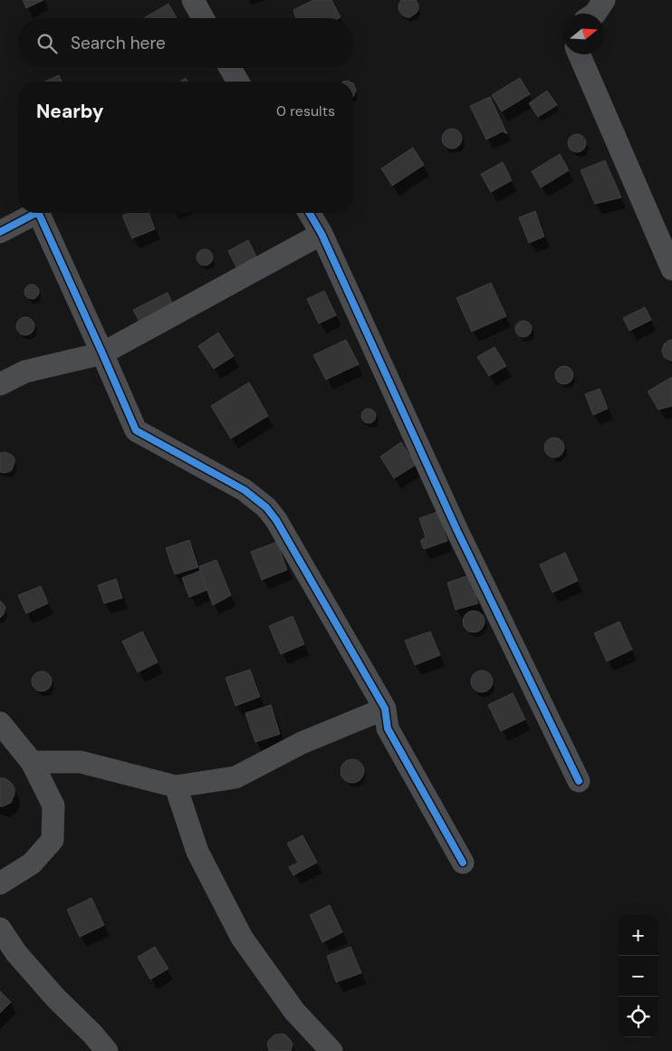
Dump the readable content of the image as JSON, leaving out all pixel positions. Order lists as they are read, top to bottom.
{
  "north": "right",
  "page": {
    "search": "Search here",
    "heading": ["Nearby", "0 results"],
    "map_buttons": ["+", "−"]
  }
}
